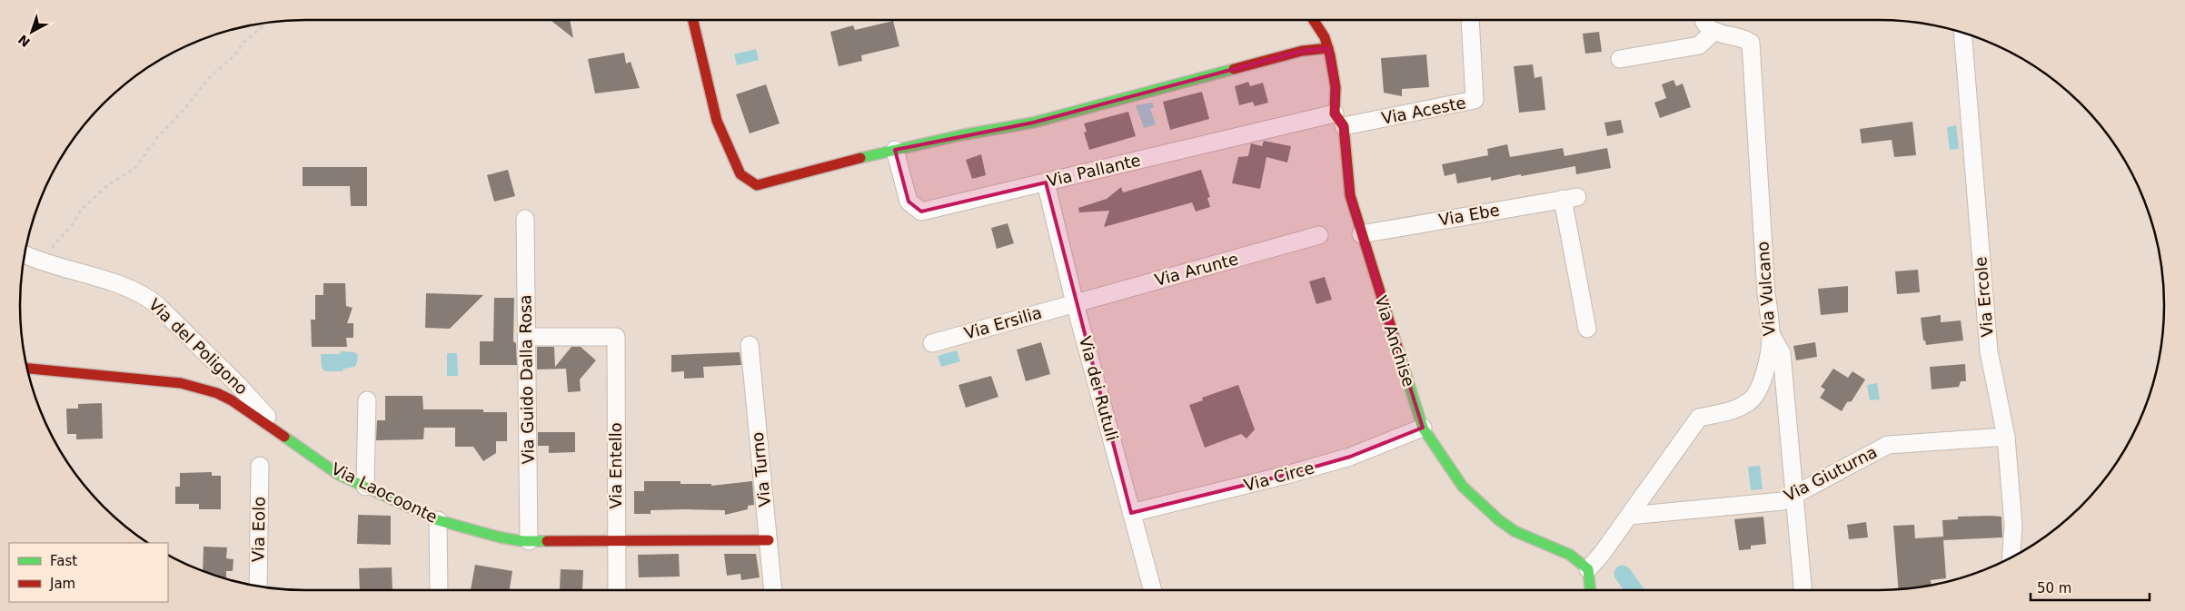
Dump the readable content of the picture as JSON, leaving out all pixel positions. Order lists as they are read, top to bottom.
{
  "streets": {
    "street": [
      "Via Aceste",
      "Via Pallante",
      "Via Ebe",
      "Via Arunte",
      "Via Vulcano",
      "Via Ercole",
      "Via Ersilia",
      "Via Anchise",
      "Via del Poligono",
      "Via Guido Dalla Rosa",
      "Via dei Rutuli",
      "Via Entello",
      "Via Turno",
      "Via Giuturna",
      "Via Circe",
      "Via Laocoonte",
      "Via Eolo"
    ]
  },
  "crossings": [
    ["Via Aceste", "Via Pallante"],
    ["Via Aceste", "Via Anchise"],
    ["Via Pallante", "Via Anchise"],
    ["Via Pallante", "Via dei Rutuli"],
    ["Via Ebe", "Via Anchise"],
    ["Via Arunte", "Via Ersilia"],
    ["Via Arunte", "Via dei Rutuli"],
    ["Via Vulcano", "Via Anchise"],
    ["Via Vulcano", "Via Giuturna"],
    ["Via Ercole", "Via Giuturna"],
    ["Via Ersilia", "Via dei Rutuli"],
    ["Via Anchise", "Via Circe"],
    ["Via del Poligono", "Via Laocoonte"],
    ["Via Guido Dalla Rosa", "Via Entello"],
    ["Via Guido Dalla Rosa", "Via Laocoonte"],
    ["Via dei Rutuli", "Via Circe"],
    ["Via Entello", "Via Laocoonte"],
    ["Via Turno", "Via Laocoonte"]
  ],
  "legend": ["Fast", "Jam"],
  "scale_bar": "50 m",
  "north": "bottom left"
}
